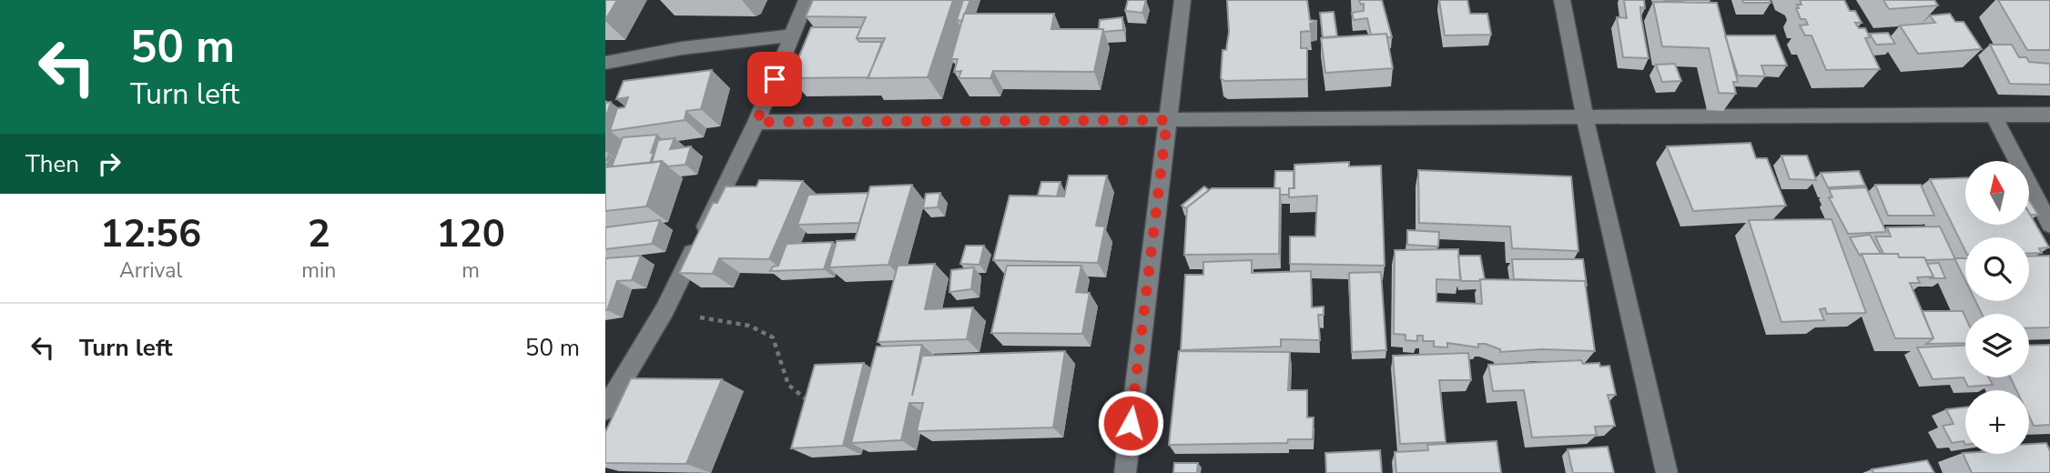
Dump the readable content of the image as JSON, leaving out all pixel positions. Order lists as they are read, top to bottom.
{
  "north": "top",
  "page": {
    "turn": ["50 m", "Turn left"],
    "then": "Then",
    "map_buttons": "+",
    "eta": [
      "12:56",
      "Arrival",
      "2",
      "min",
      "120",
      "m"
    ],
    "list": [
      {
        "name": "Turn left",
        "value": "50 m"
      }
    ]
  }
}
